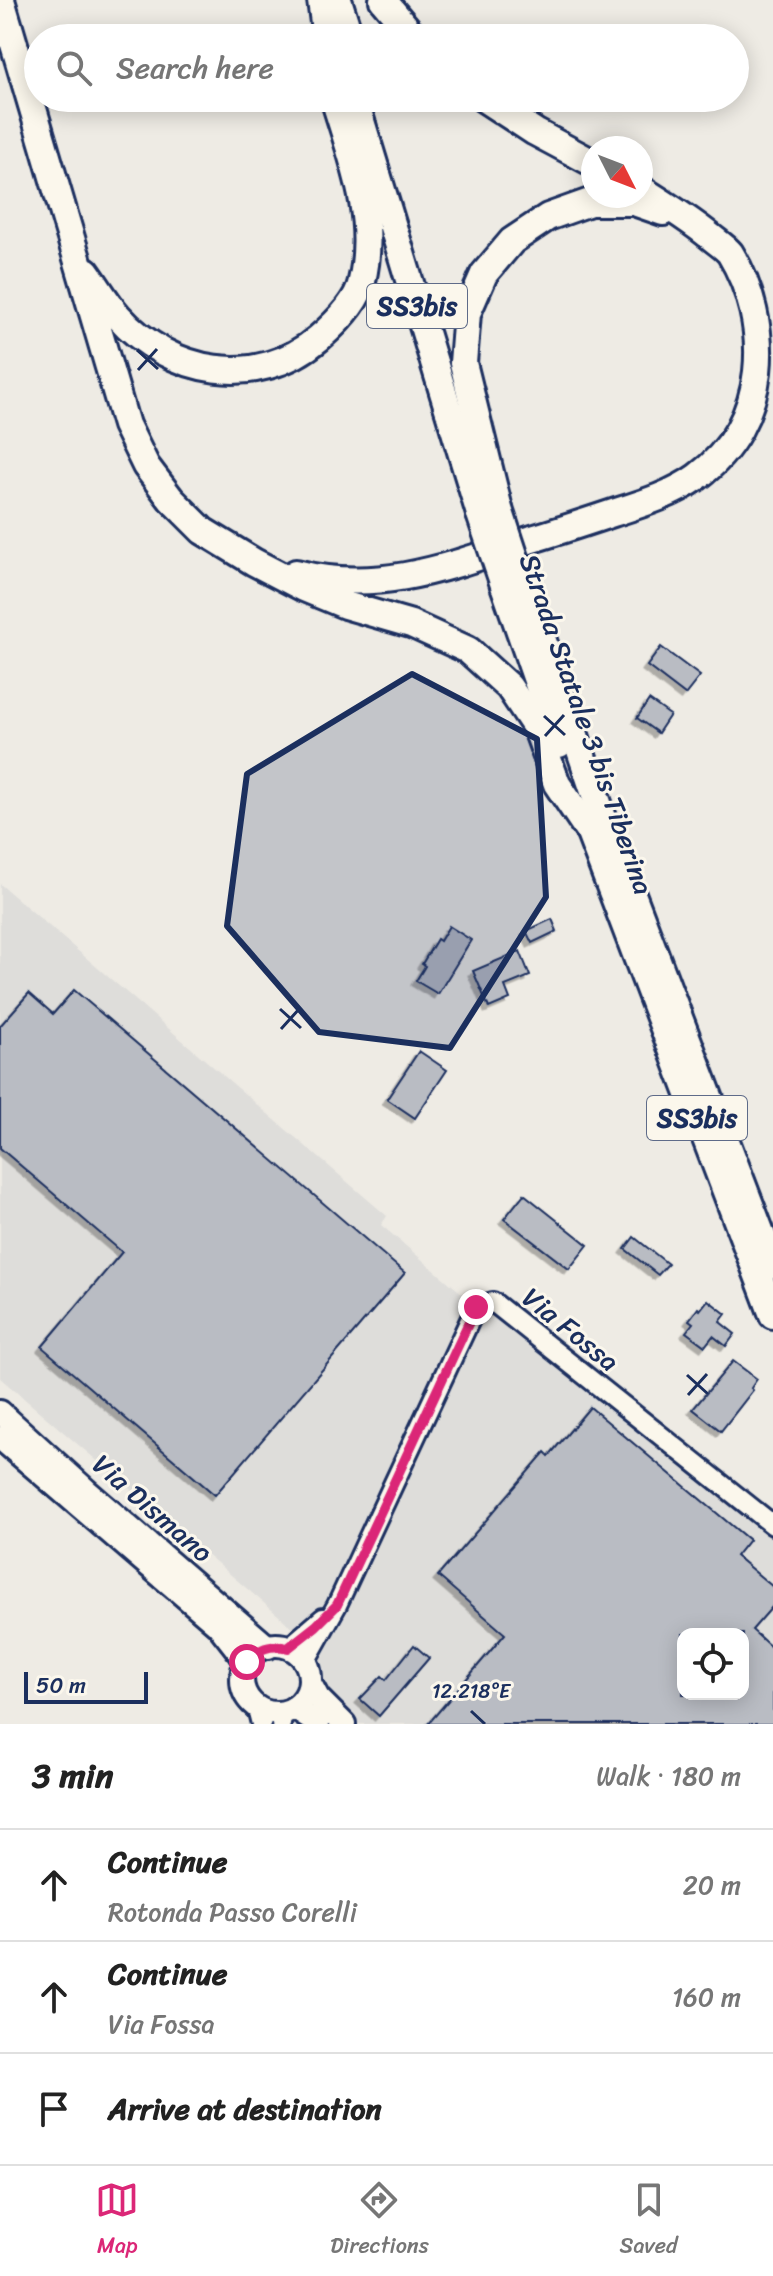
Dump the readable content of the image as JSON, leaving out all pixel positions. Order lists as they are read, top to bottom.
{
  "streets": {
    "highway": ["SS3bis", "Strada Statale 3 bis Tiberina"],
    "main road": ["Via Dismano"],
    "street": ["Via Fossa"]
  },
  "crossings": [
    ["Via Fossa", "Via Dismano"]
  ],
  "scale_bar": "50 m",
  "north": "bottom right",
  "page": {
    "search": "Search here",
    "scale": "50 m",
    "heading": ["3 min", "Walk · 180 m"],
    "list": [
      ["Continue", "Rotonda Passo Corelli", "20 m"],
      ["Continue", "Via Fossa", "160 m"],
      "Arrive at destination"
    ],
    "nav": ["Map", "Directions", "Saved"]
  },
  "coordinates": ["12.218°E"]
}
